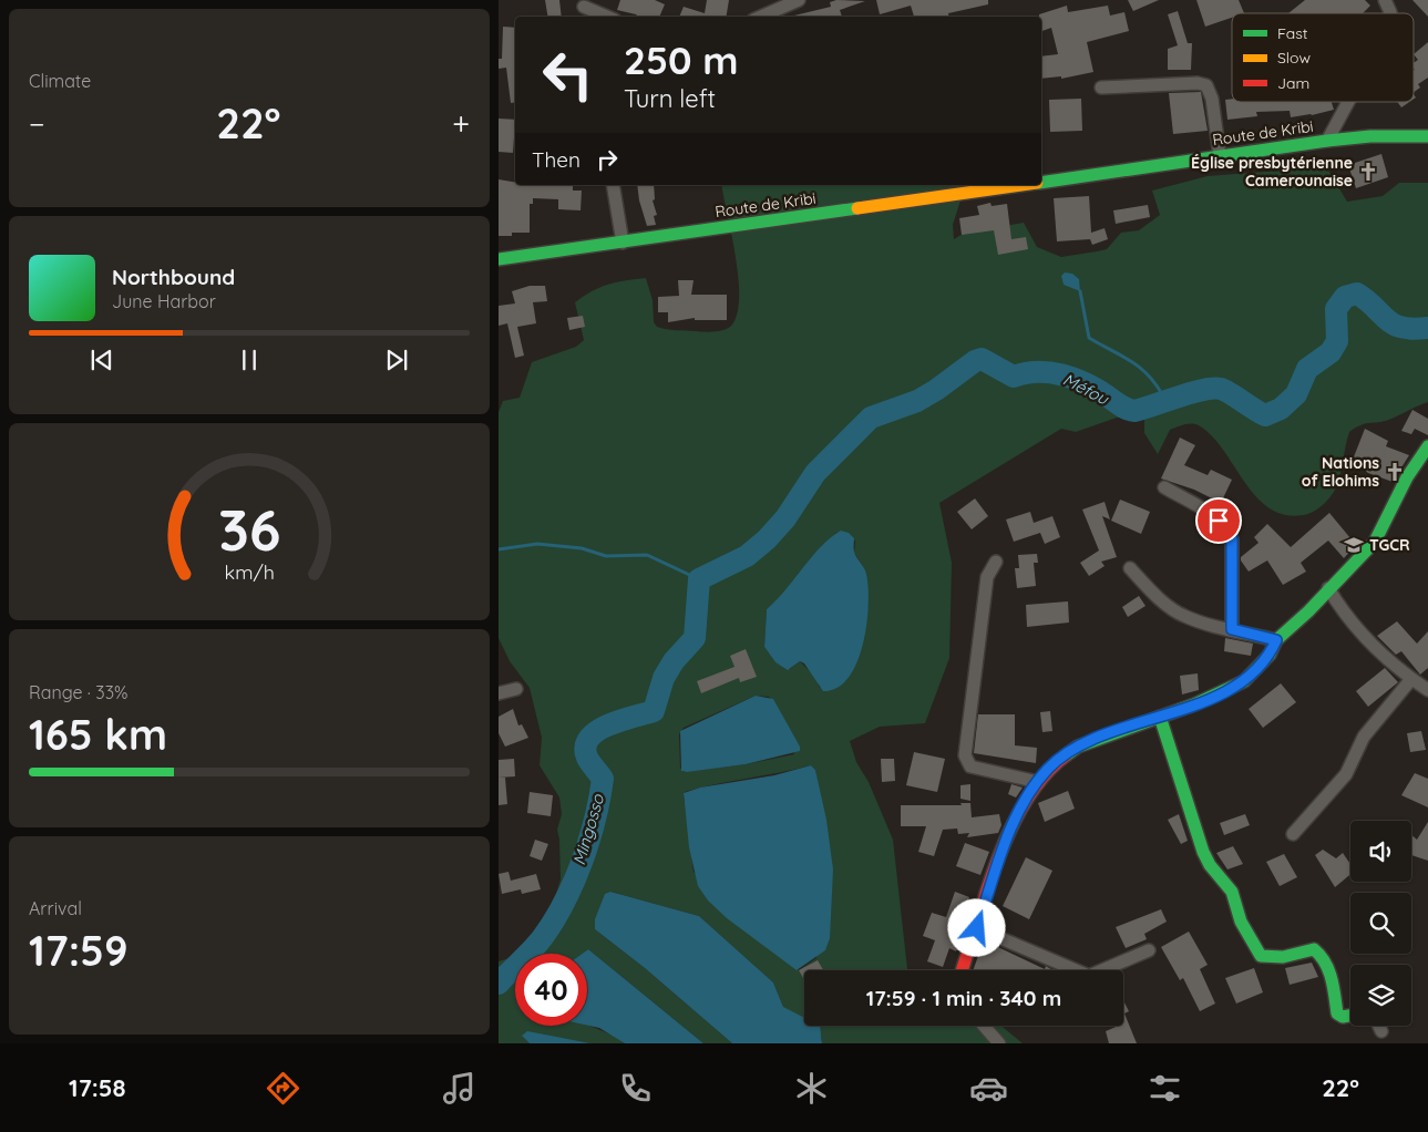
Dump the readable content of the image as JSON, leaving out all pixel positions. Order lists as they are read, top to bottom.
{
  "streets": {
    "street": ["Route de Kribi"]
  },
  "water": ["Méfou", "Mingosso"],
  "places": {
    "church": ["Église presbytérienne Camerounaise", "Nations of Elohims"],
    "school or university": ["TGCR"]
  },
  "legend": ["Fast", "Slow", "Jam"],
  "page": {
    "tile": [
      "Climate",
      ["Range · 33%", "165 km"],
      ["Arrival", "17:59"]
    ],
    "turn": ["250 m", "Turn left"],
    "heat": ["−", "22°", "+"],
    "then": "Then",
    "song": ["Northbound", "June Harbor"],
    "limit": "40",
    "trip": "17:59 · 1 min · 340 m",
    "tabs": ["17:58", "22°"],
    "gauge": ["36", "km/h"]
  }
}
